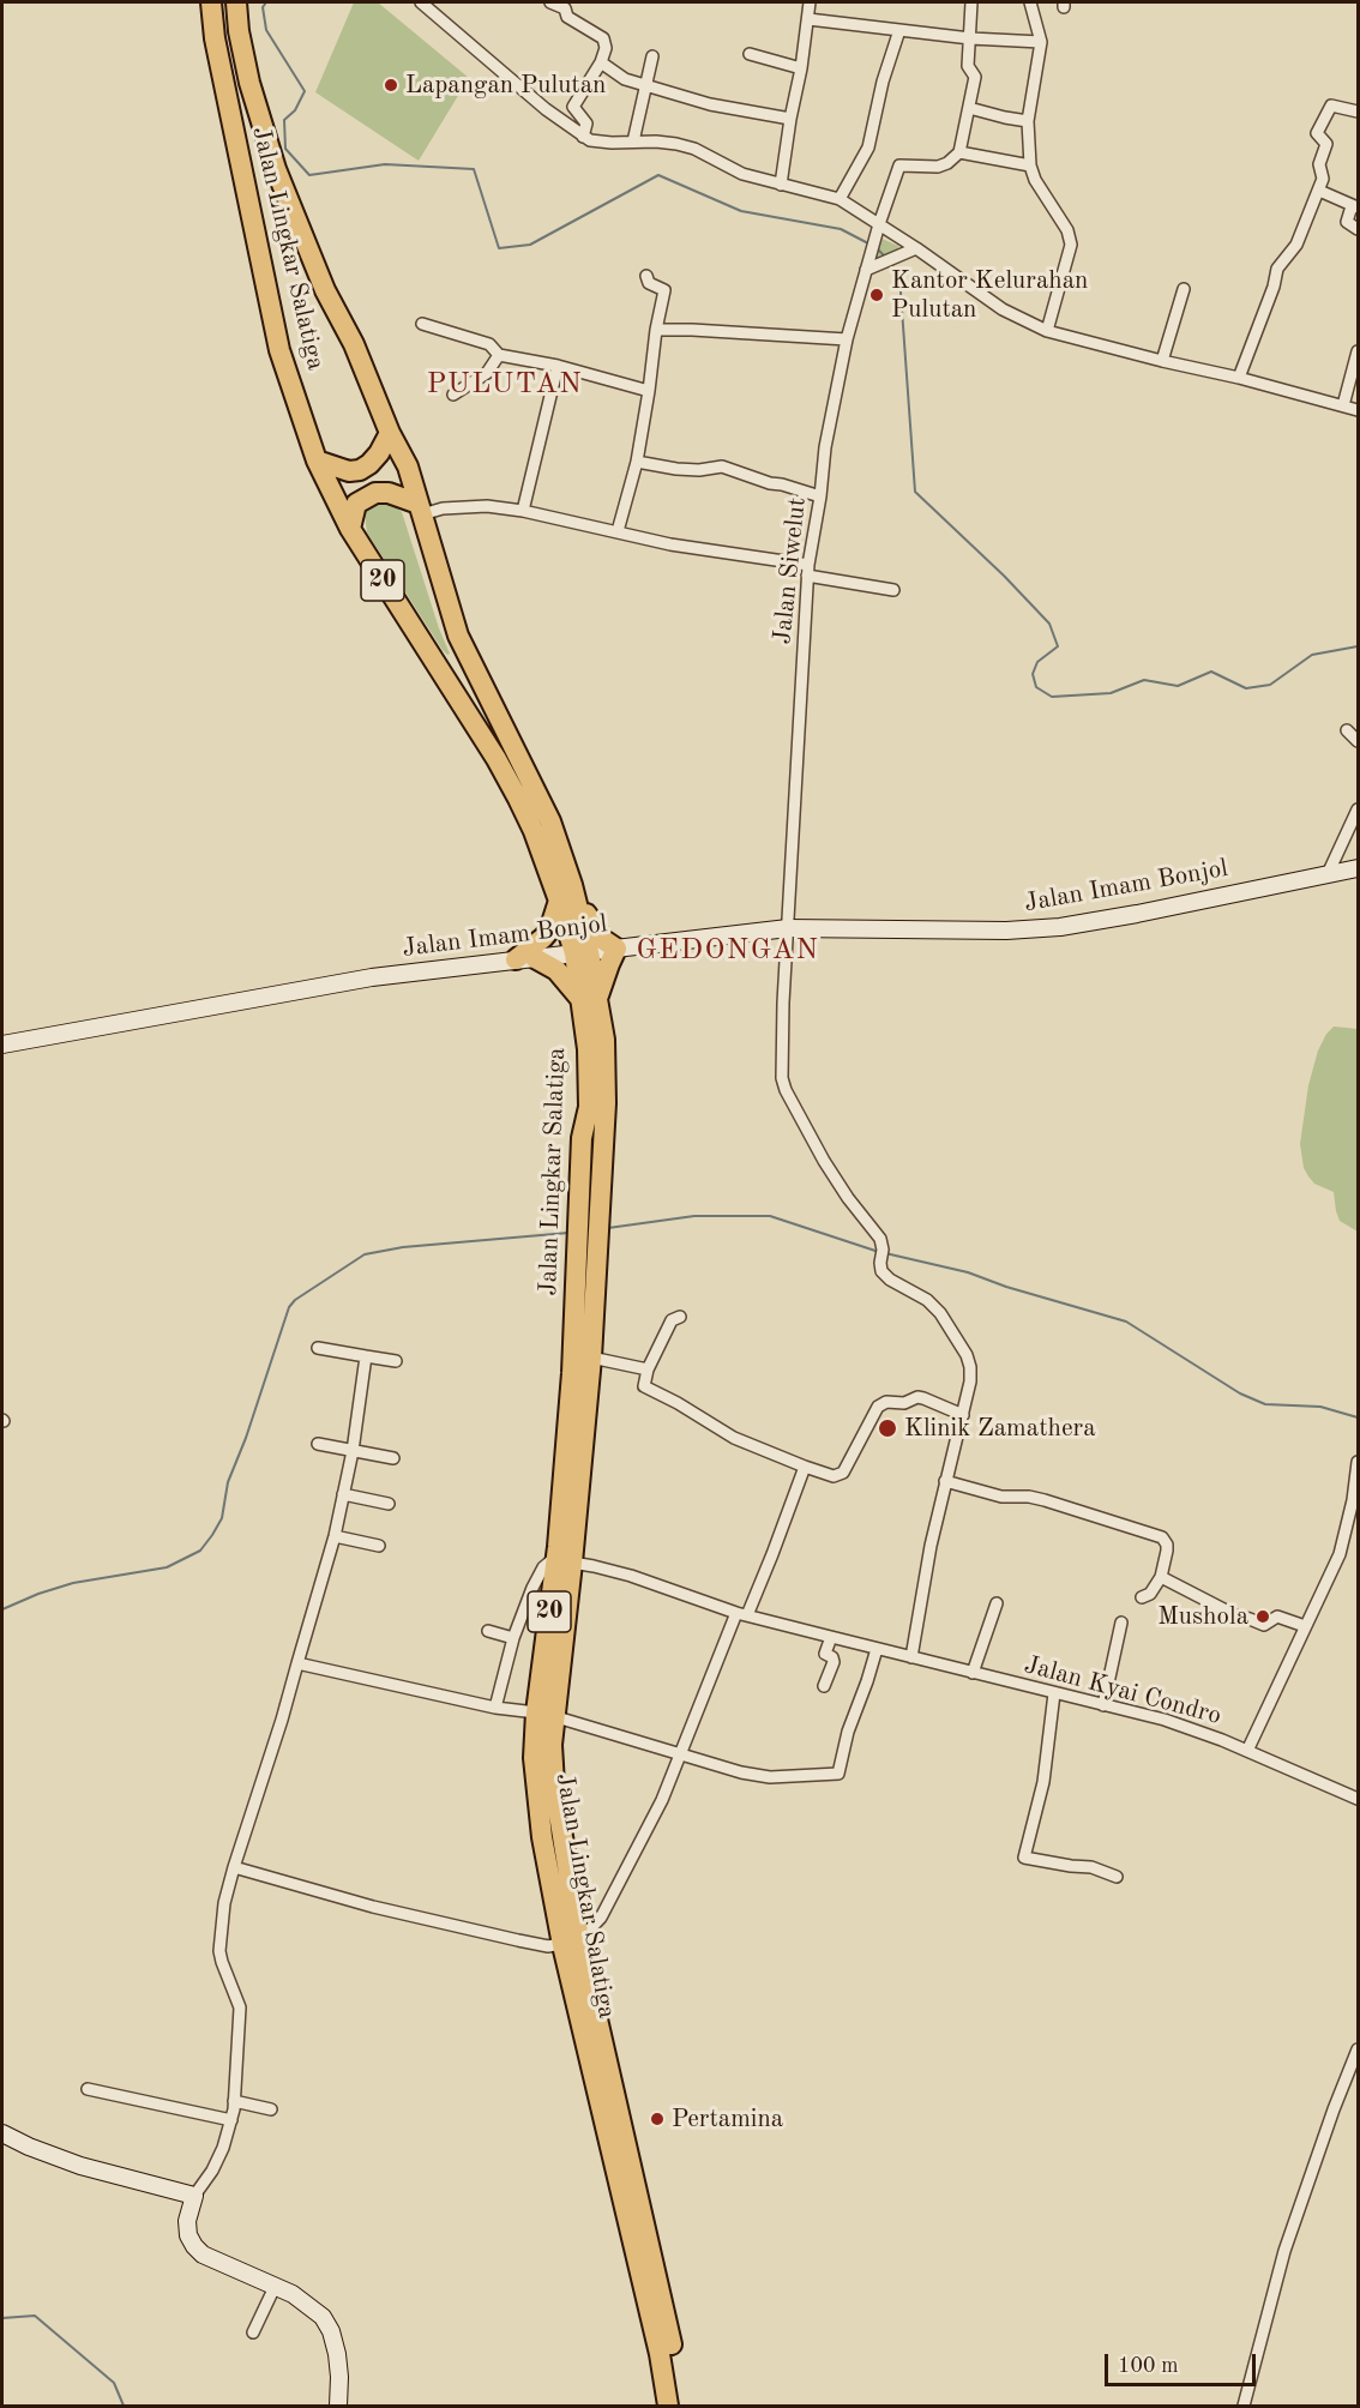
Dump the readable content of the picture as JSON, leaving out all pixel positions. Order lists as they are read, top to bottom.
{
  "streets": {
    "highway": ["Jalan Lingkar Salatiga", "20"],
    "main road": ["Jalan Imam Bonjol"],
    "street": ["Jalan Siwelut", "Jalan Kyai Condro"]
  },
  "crossings": [
    ["Jalan Lingkar Salatiga", "Jalan Imam Bonjol"],
    ["Jalan Lingkar Salatiga", "Jalan Kyai Condro"],
    ["Jalan Siwelut", "Jalan Imam Bonjol"]
  ],
  "districts": ["PULUTAN", "GEDONGAN"],
  "places": [
    "Lapangan Pulutan",
    "Kantor Kelurahan Pulutan",
    "Klinik Zamathera",
    "Mushola",
    "Pertamina"
  ],
  "scale_bar": "100 m"
}
